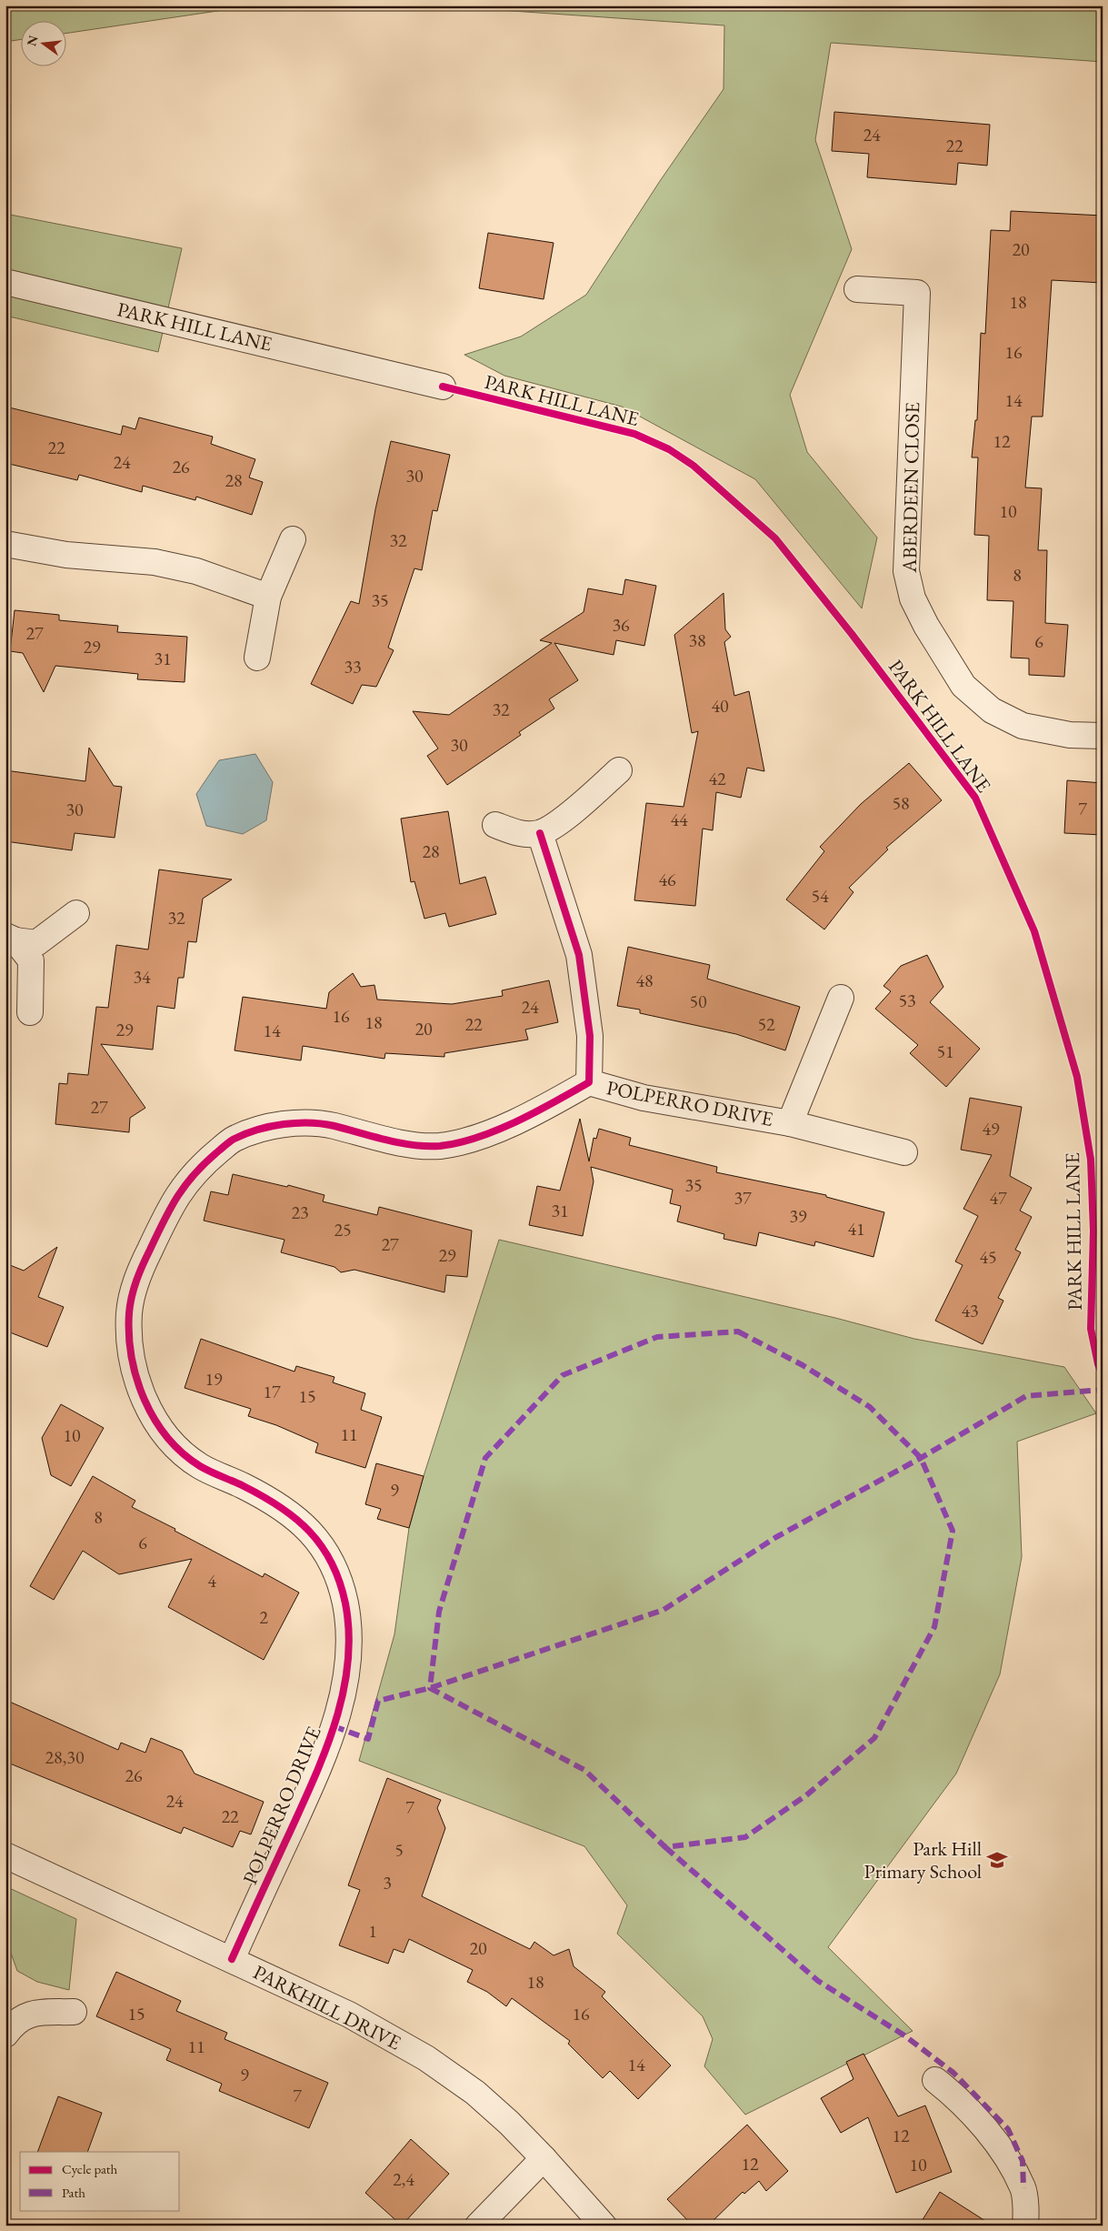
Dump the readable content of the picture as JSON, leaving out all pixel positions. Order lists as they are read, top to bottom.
{
  "streets": {
    "street": [
      "PARK HILL LANE",
      "ABERDEEN CLOSE",
      "POLPERRO DRIVE",
      "PARKHILL DRIVE"
    ]
  },
  "crossings": [
    ["POLPERRO DRIVE", "PARKHILL DRIVE"]
  ],
  "places": {
    "school or university": ["Park Hill Primary School"]
  },
  "house_numbers": [
    "24",
    "22",
    "20",
    "18",
    "16",
    "14",
    "12",
    "22",
    "24",
    "26",
    "30",
    "28",
    "10",
    "32",
    "8",
    "35",
    "36",
    "27",
    "38",
    "6",
    "29",
    "31",
    "33",
    "40",
    "32",
    "30",
    "42",
    "58",
    "7",
    "30",
    "44",
    "28",
    "46",
    "54",
    "32",
    "34",
    "48",
    "53",
    "50",
    "24",
    "16",
    "18",
    "22",
    "52",
    "20",
    "29",
    "14",
    "51",
    "27",
    "49",
    "35",
    "37",
    "47",
    "31",
    "23",
    "39",
    "41",
    "25",
    "27",
    "29",
    "45",
    "43",
    "19",
    "17",
    "15",
    "11",
    "10",
    "9",
    "8",
    "6",
    "4",
    "2",
    "28,30",
    "26",
    "24",
    "7",
    "22",
    "5",
    "3",
    "1",
    "20",
    "18",
    "15",
    "16",
    "11",
    "14",
    "9",
    "7",
    "12",
    "12",
    "10",
    "2,4"
  ],
  "legend": ["Cycle path", "Path"],
  "north": "left"
}
